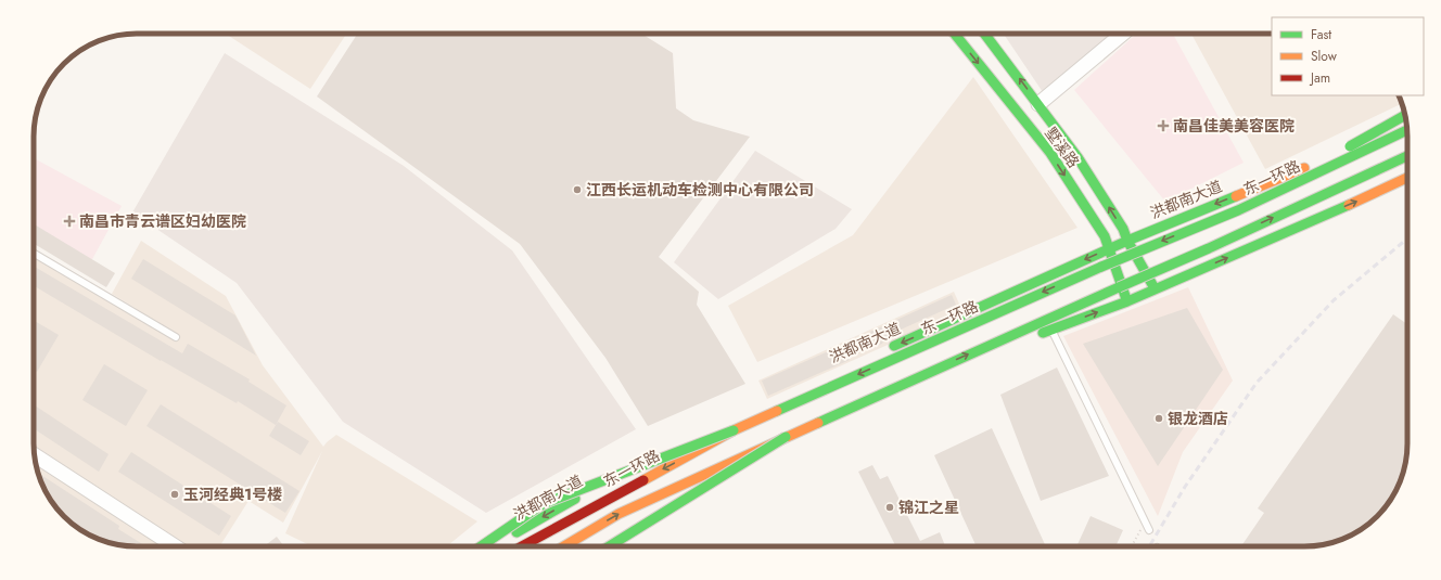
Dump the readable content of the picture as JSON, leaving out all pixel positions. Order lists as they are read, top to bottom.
{
  "streets": {
    "main road": ["墅溪路", "东一环路", "洪都南大道"]
  },
  "crossings": [
    ["墅溪路", "洪都南大道"]
  ],
  "places": {
    "health": ["南昌佳美美容医院", "南昌市青云谱区妇幼医院"],
    "other": [
      "江西长运机动车检测中心有限公司",
      "银龙酒店",
      "玉河经典1号楼",
      "锦江之星"
    ]
  },
  "legend": ["Fast", "Slow", "Jam"]
}
